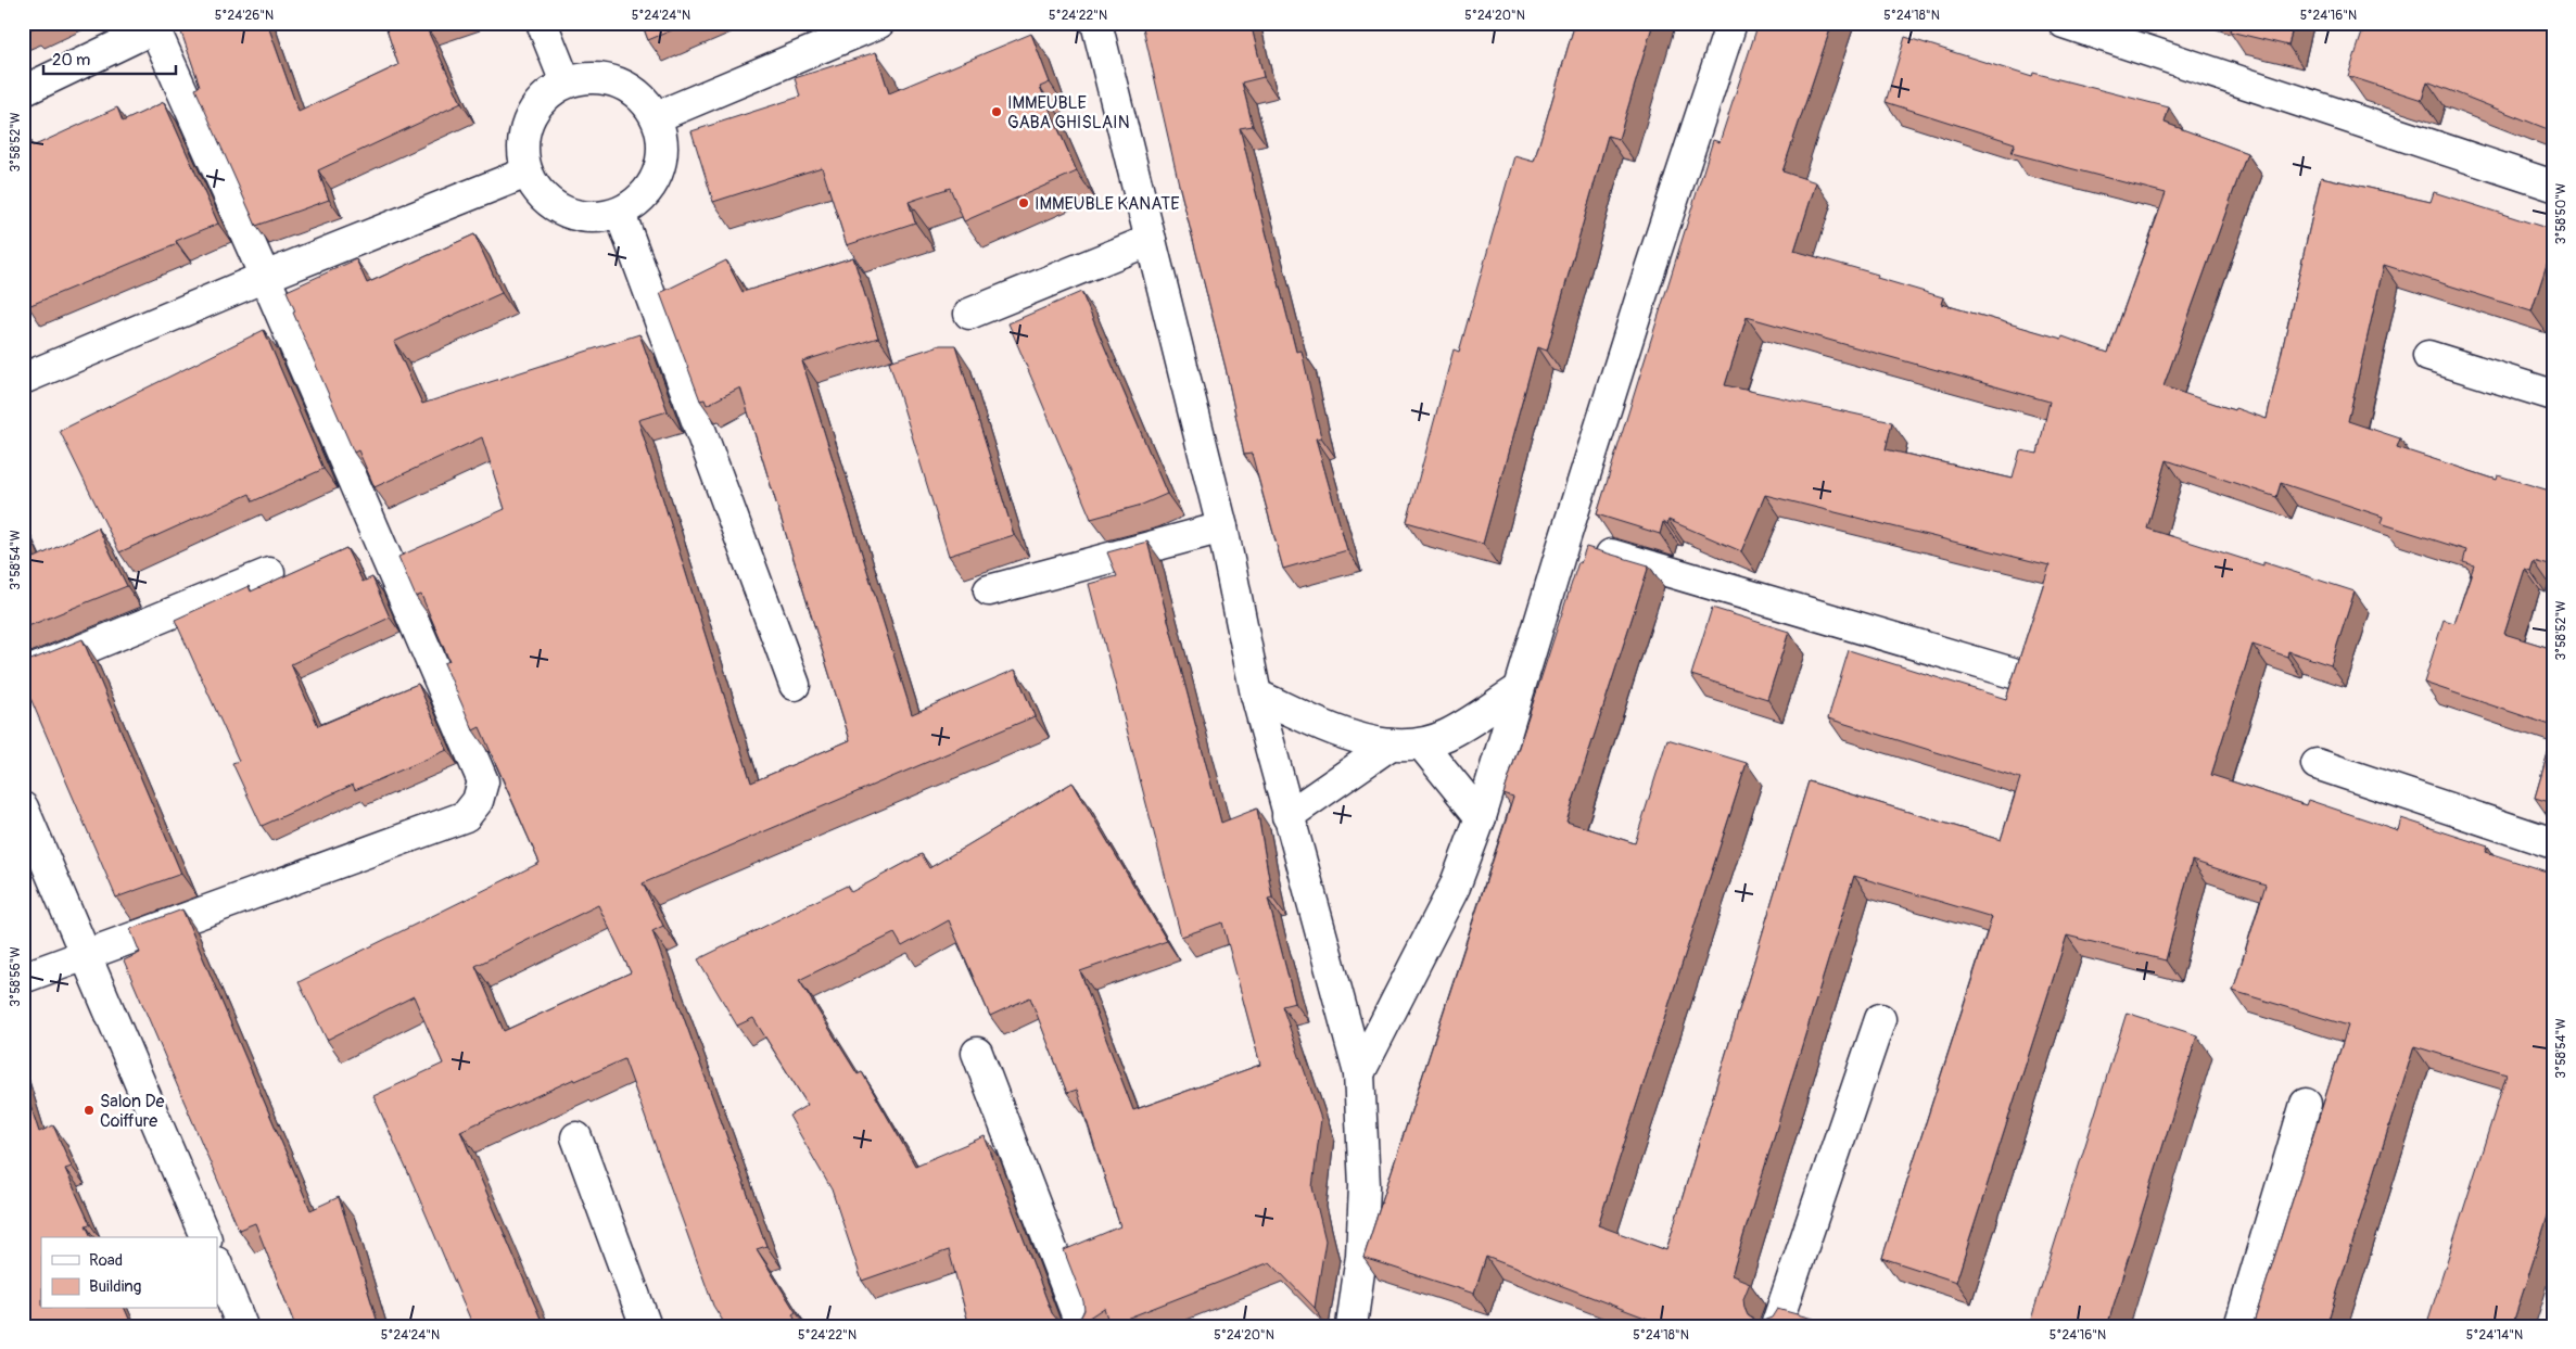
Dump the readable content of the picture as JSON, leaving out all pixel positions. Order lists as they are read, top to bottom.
{
  "places": ["IMMEUBLE GABA GHISLAIN", "IMMEUBLE KANATE", "Salon De Coiffure"],
  "legend": ["Road", "Building"],
  "scale_bar": "20 m",
  "coordinates": [
    "5°24'26\"N",
    "5°24'24\"N",
    "5°24'22\"N",
    "5°24'20\"N",
    "5°24'18\"N",
    "5°24'16\"N",
    "3°58'52\"W",
    "3°58'50\"W",
    "3°58'54\"W",
    "3°58'56\"W",
    "5°24'14\"N"
  ]
}
